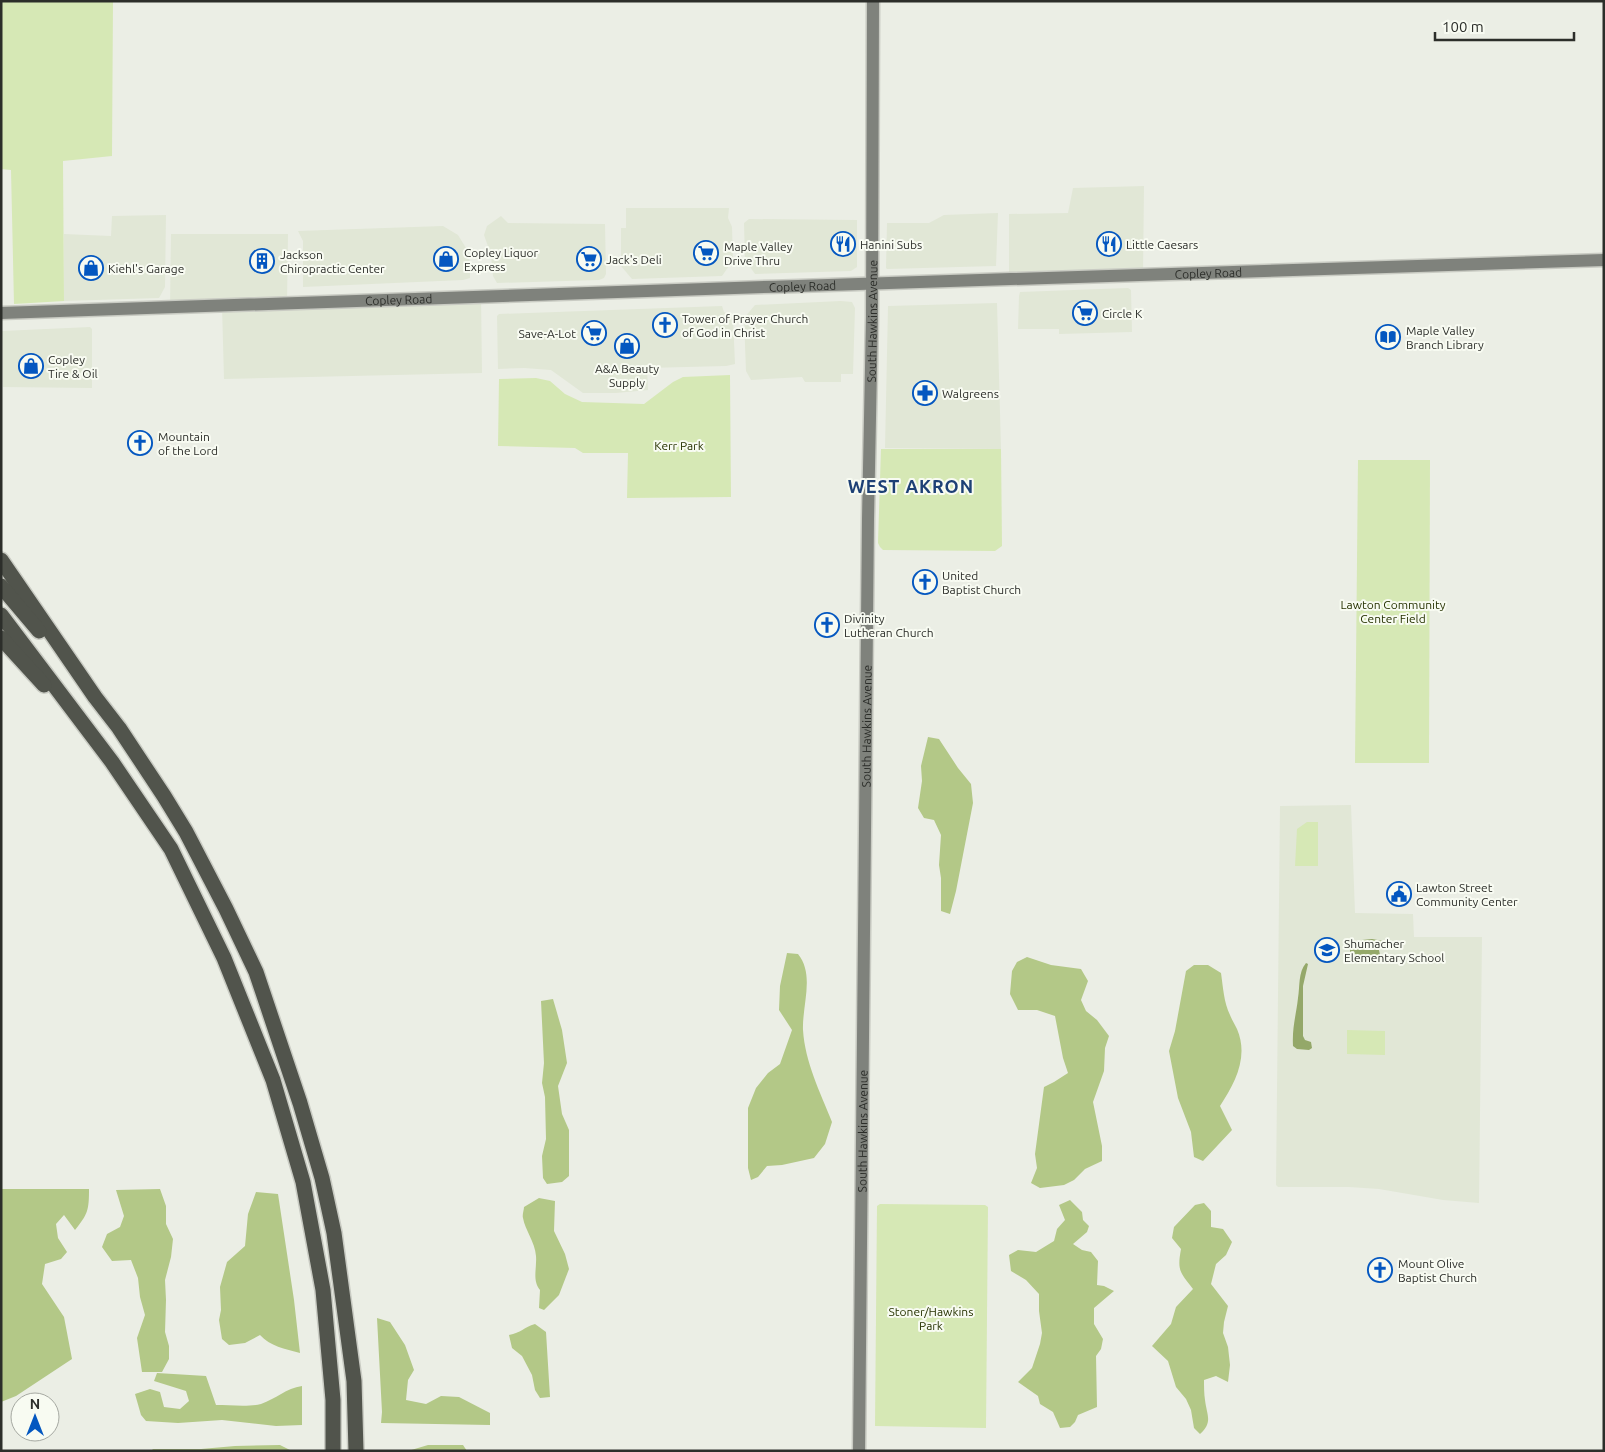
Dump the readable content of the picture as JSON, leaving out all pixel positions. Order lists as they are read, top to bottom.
{
  "streets": {
    "main road": ["Copley Road", "South Hawkins Avenue"]
  },
  "crossings": [
    ["Copley Road", "South Hawkins Avenue"]
  ],
  "districts": ["WEST AKRON"],
  "parks": ["Kerr Park", "Lawton Community Center Field", "Stoner/Hawkins Park"],
  "places": {
    "restaurant": ["Hanini Subs", "Little Caesars"],
    "supermarket": [
      "Maple Valley Drive Thru",
      "Jack's Deli",
      "Circle K",
      "Save-A-Lot"
    ],
    "shop": [
      "Copley Liquor Express",
      "Kiehl's Garage",
      "A&A Beauty Supply",
      "Copley Tire & Oil"
    ],
    "building": ["Jackson Chiropractic Center"],
    "church": [
      "Tower of Prayer Church of God in Christ",
      "Mountain of the Lord",
      "United Baptist Church",
      "Divinity Lutheran Church",
      "Mount Olive Baptist Church"
    ],
    "library": ["Maple Valley Branch Library"],
    "pharmacy": ["Walgreens"],
    "public building": ["Lawton Street Community Center"],
    "school or university": ["Shumacher Elementary School"]
  },
  "scale_bar": "100 m",
  "north": "top"
}
